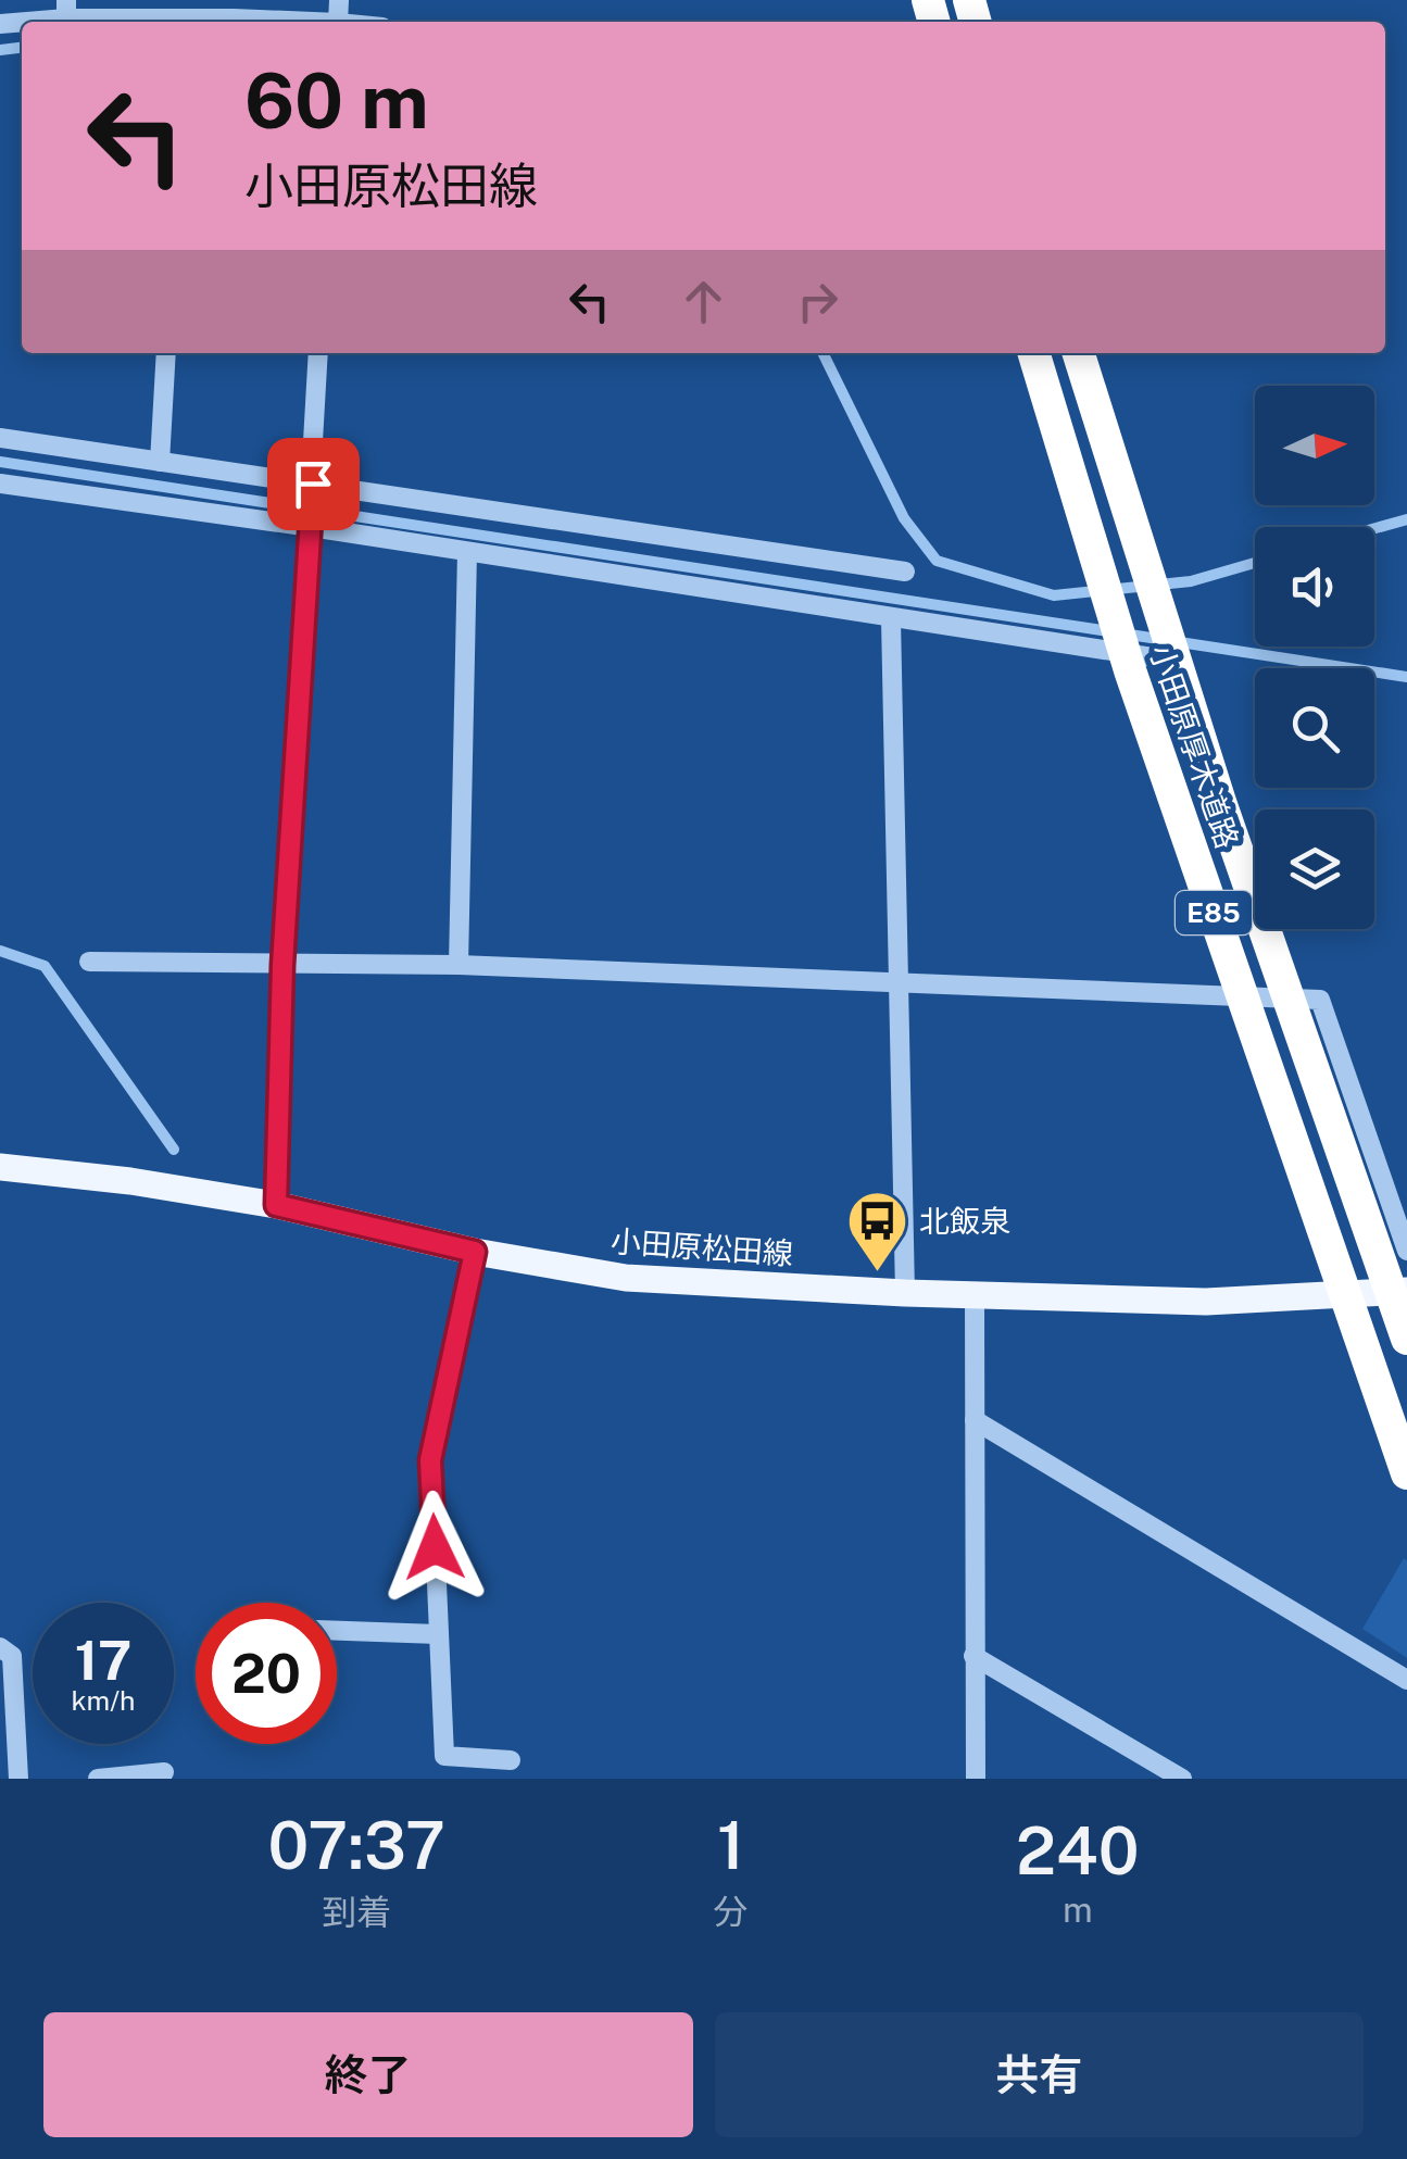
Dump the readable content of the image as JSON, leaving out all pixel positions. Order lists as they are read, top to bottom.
{
  "streets": {
    "highway": ["小田原厚木道路", "E85"],
    "main road": ["小田原松田線"]
  },
  "places": {
    "bus stop": ["北飯泉"]
  },
  "north": "right",
  "page": {
    "turn": ["60 m", "小田原松田線"],
    "speed": "17 km/h",
    "limit": "20",
    "eta": [
      "07:37",
      "到着",
      "1",
      "分",
      "240",
      "m"
    ],
    "buttons": ["終了", "共有"]
  }
}
